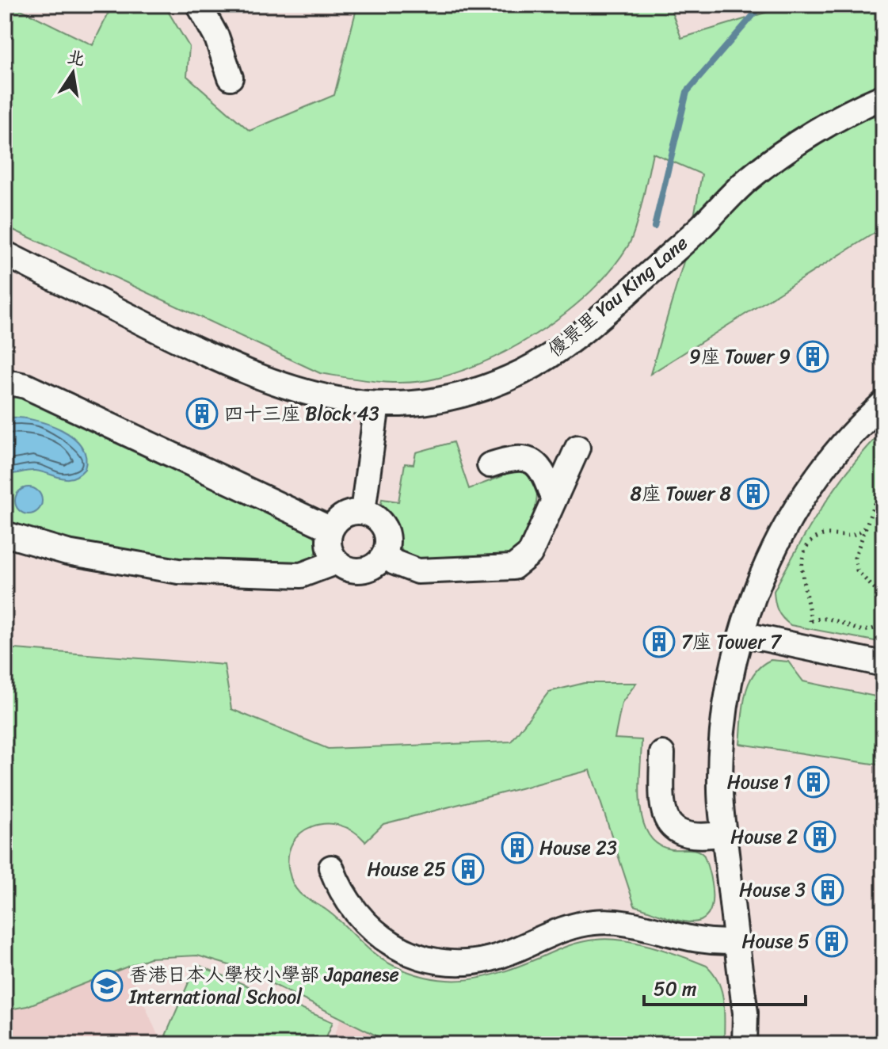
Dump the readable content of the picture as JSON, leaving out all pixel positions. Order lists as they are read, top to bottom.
{
  "streets": {
    "street": ["優景里 Yau King Lane"]
  },
  "places": {
    "building": [
      "9座 Tower 9",
      "四十三座 Block 43",
      "8座 Tower 8",
      "7座 Tower 7",
      "House 1",
      "House 2",
      "House 23",
      "House 25",
      "House 3",
      "House 5"
    ],
    "school or university": ["香港日本人學校小學部 Japanese International School"]
  },
  "scale_bar": "50 m",
  "north": "top"
}
